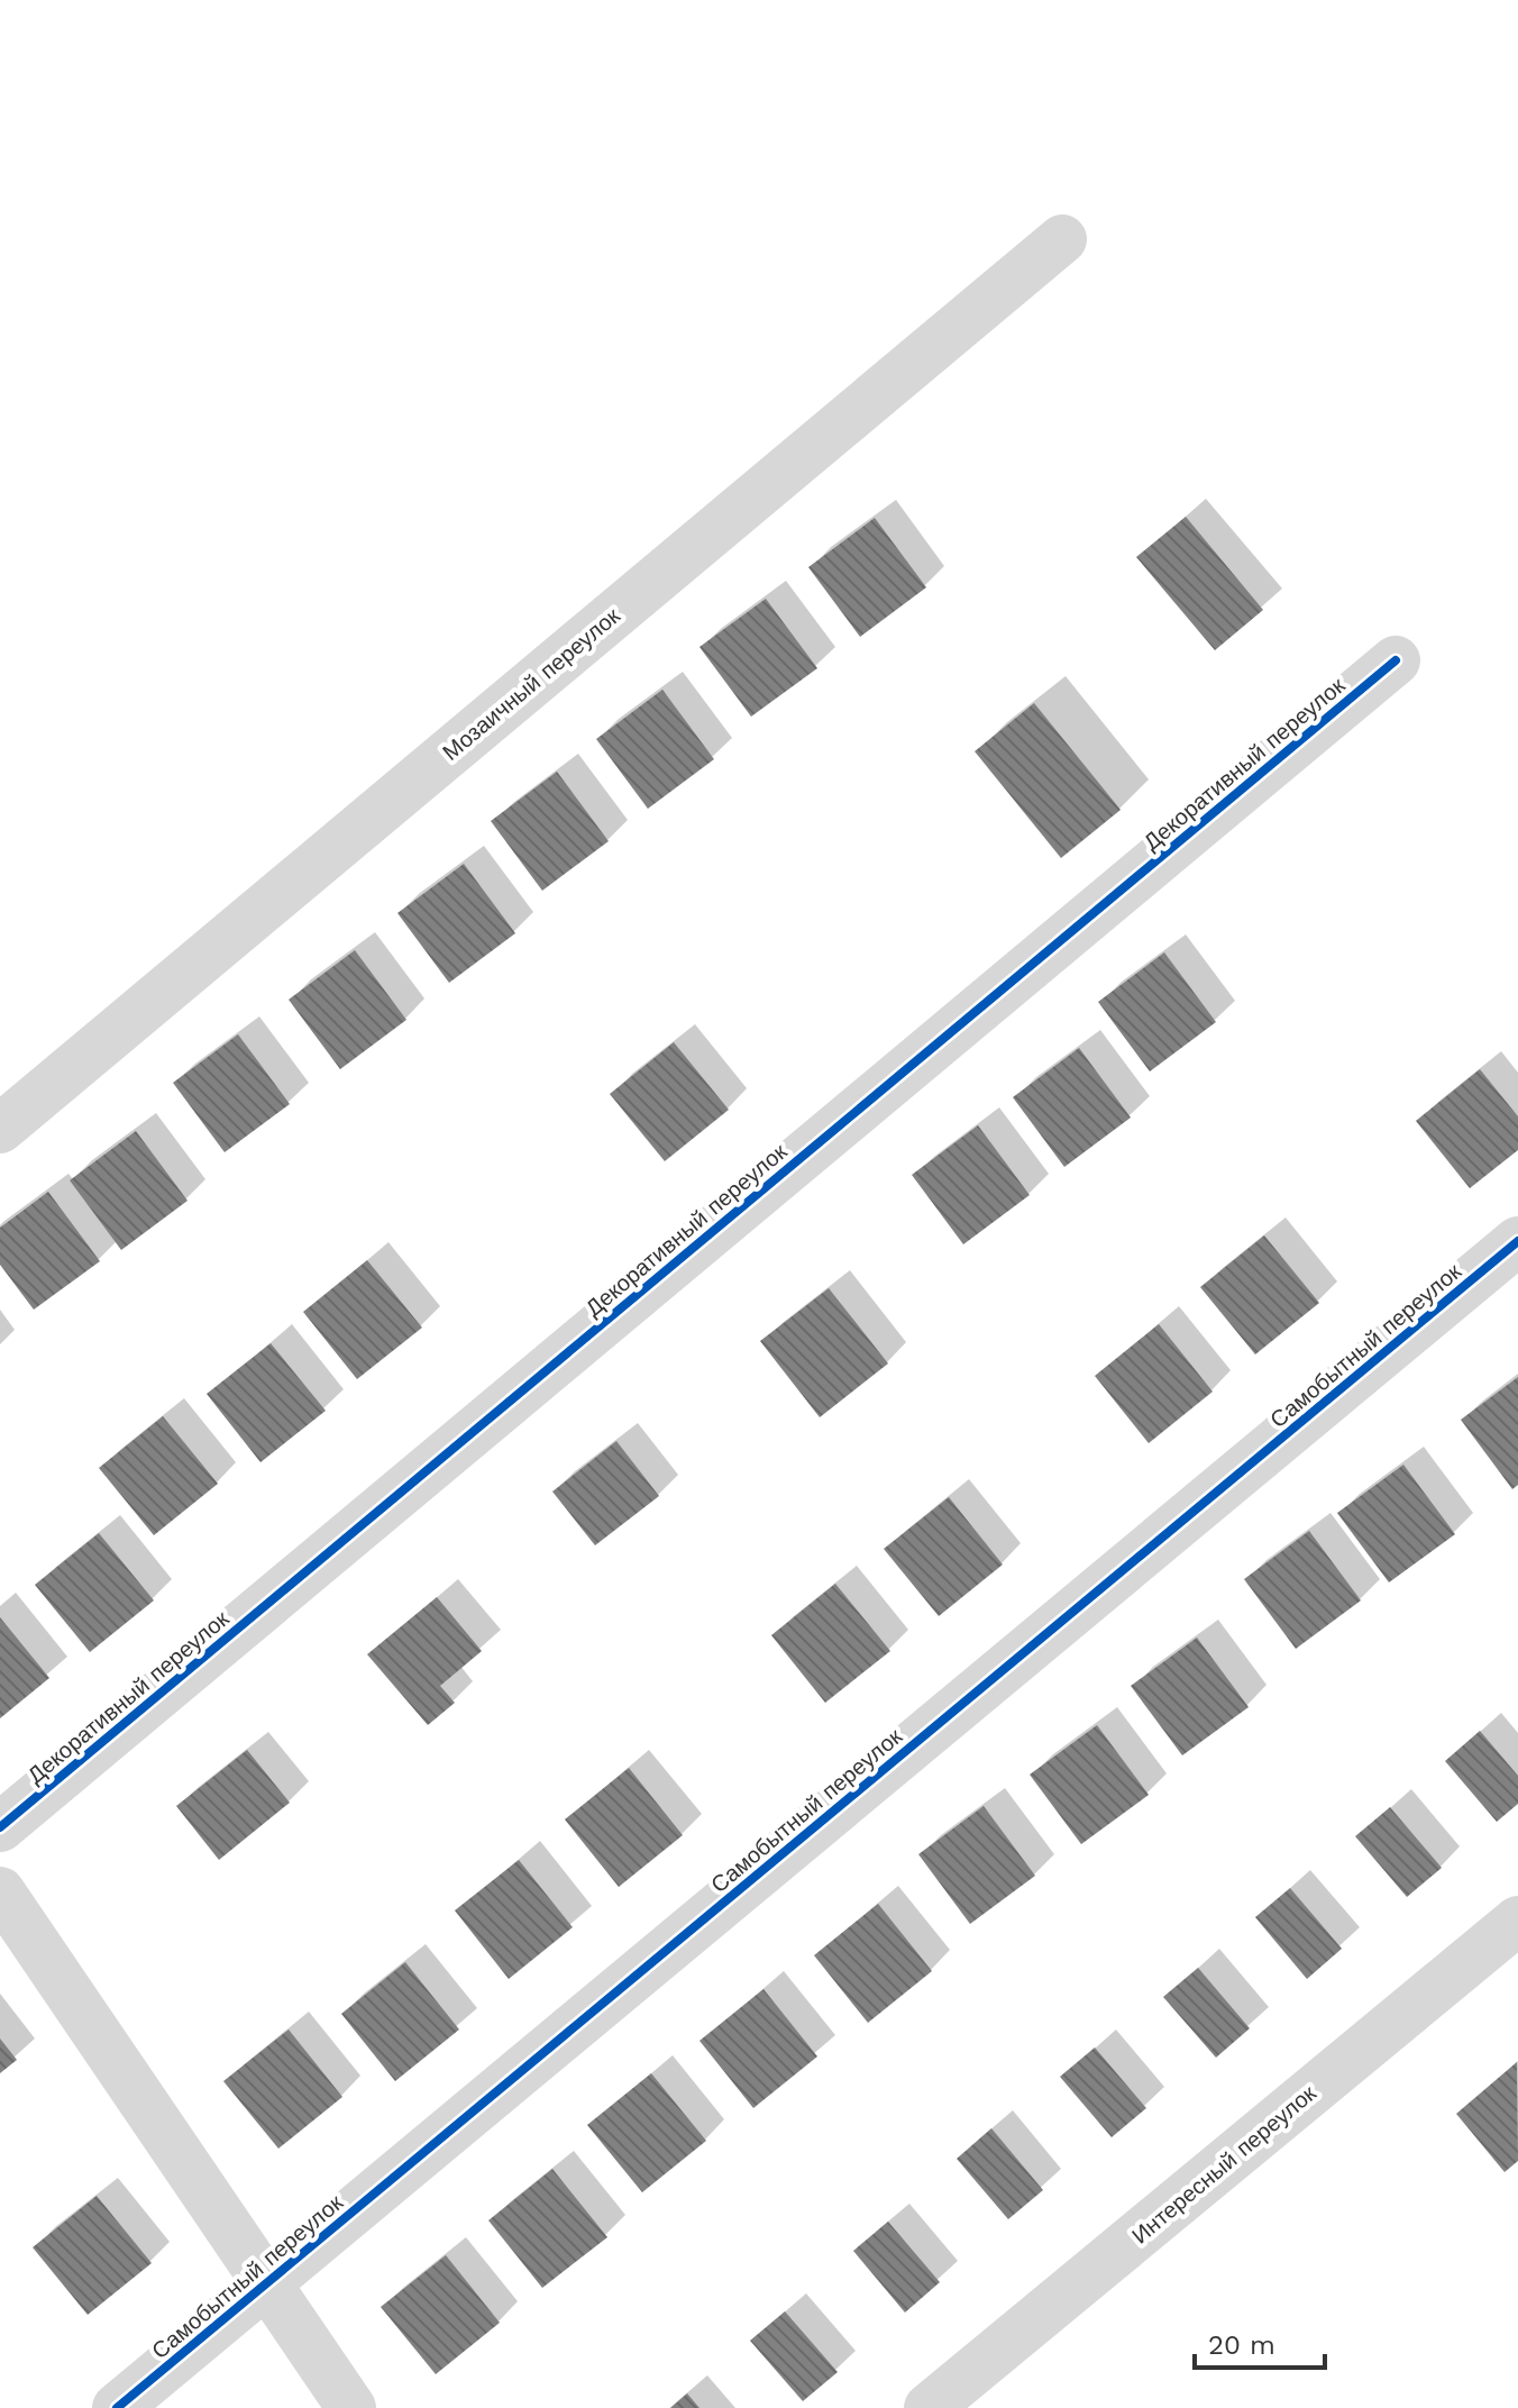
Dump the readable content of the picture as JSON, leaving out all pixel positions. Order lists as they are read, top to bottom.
{
  "streets": {
    "street": [
      "Мозаичный переулок",
      "Декоративный переулок",
      "Самобытный переулок",
      "Интересный переулок"
    ]
  },
  "scale_bar": "20 m"
}
